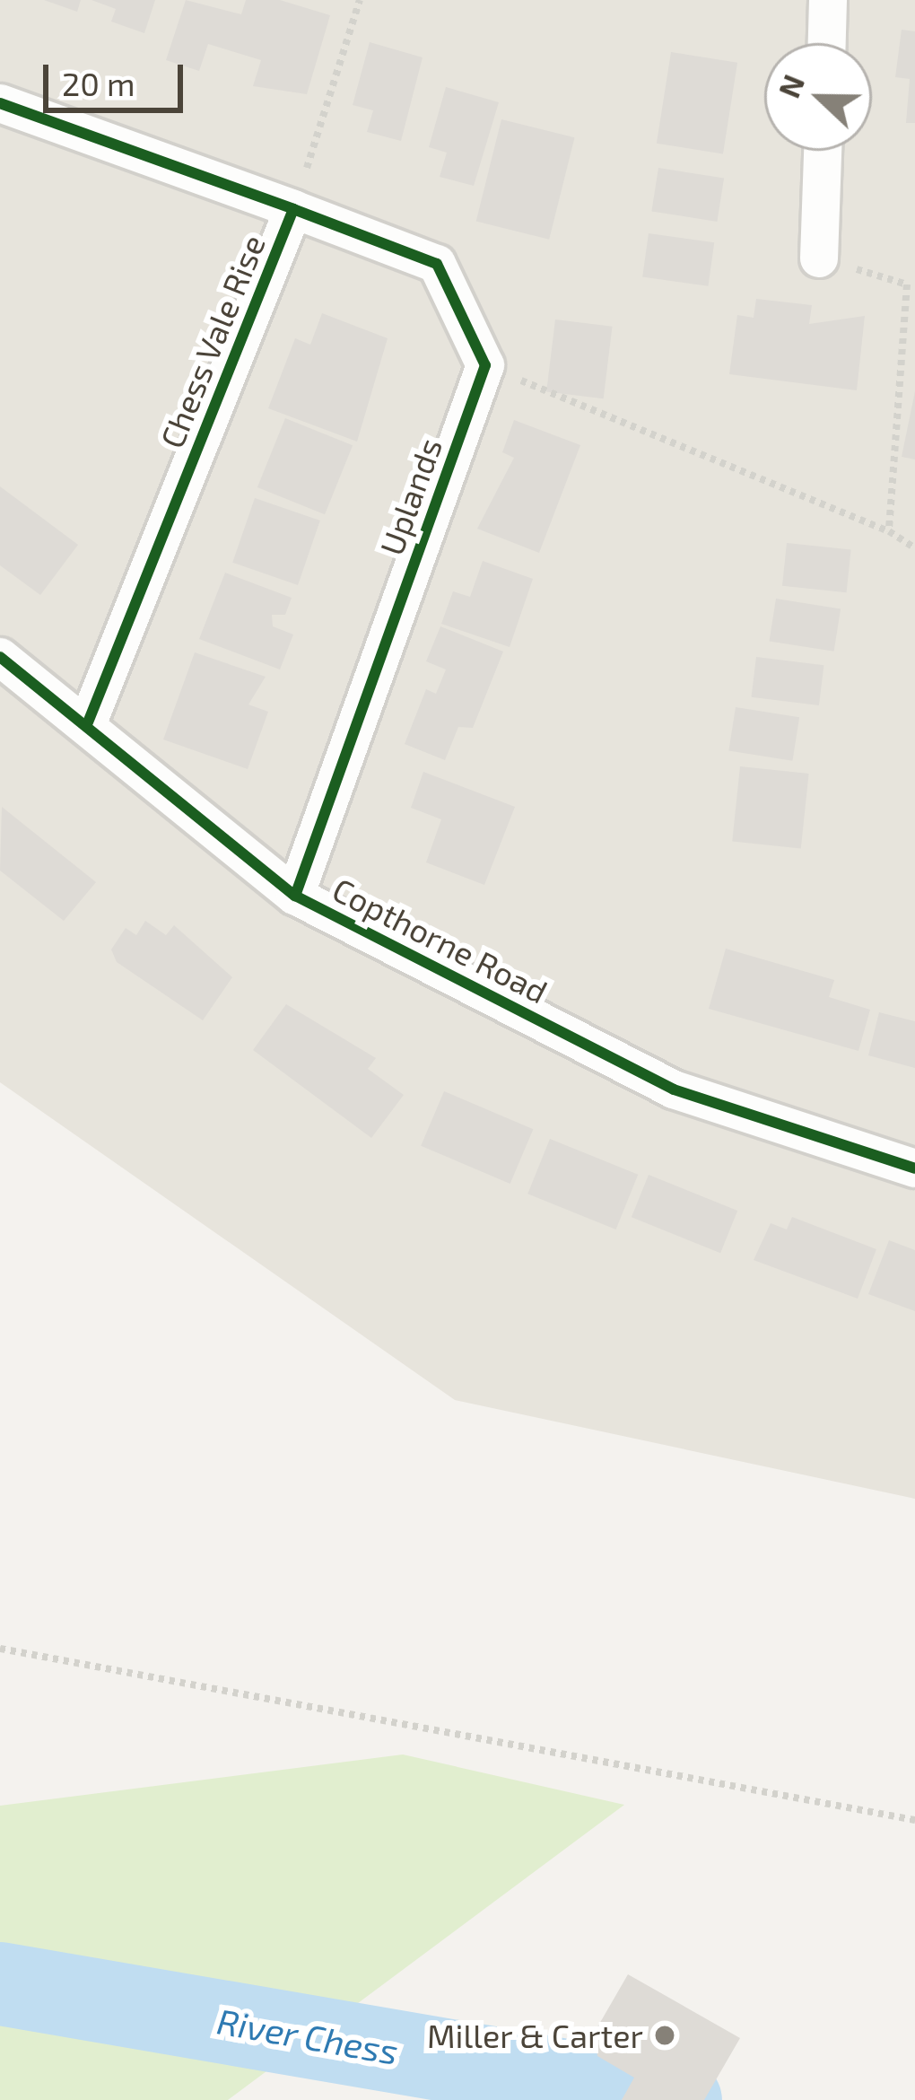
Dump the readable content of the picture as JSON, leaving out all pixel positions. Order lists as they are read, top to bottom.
{
  "streets": {
    "street": ["Chess Vale Rise", "Uplands", "Copthorne Road"]
  },
  "crossings": [
    ["Chess Vale Rise", "Copthorne Road"],
    ["Uplands", "Copthorne Road"]
  ],
  "water": ["River Chess"],
  "places": ["Miller & Carter"],
  "scale_bar": "20 m",
  "north": "left"
}
